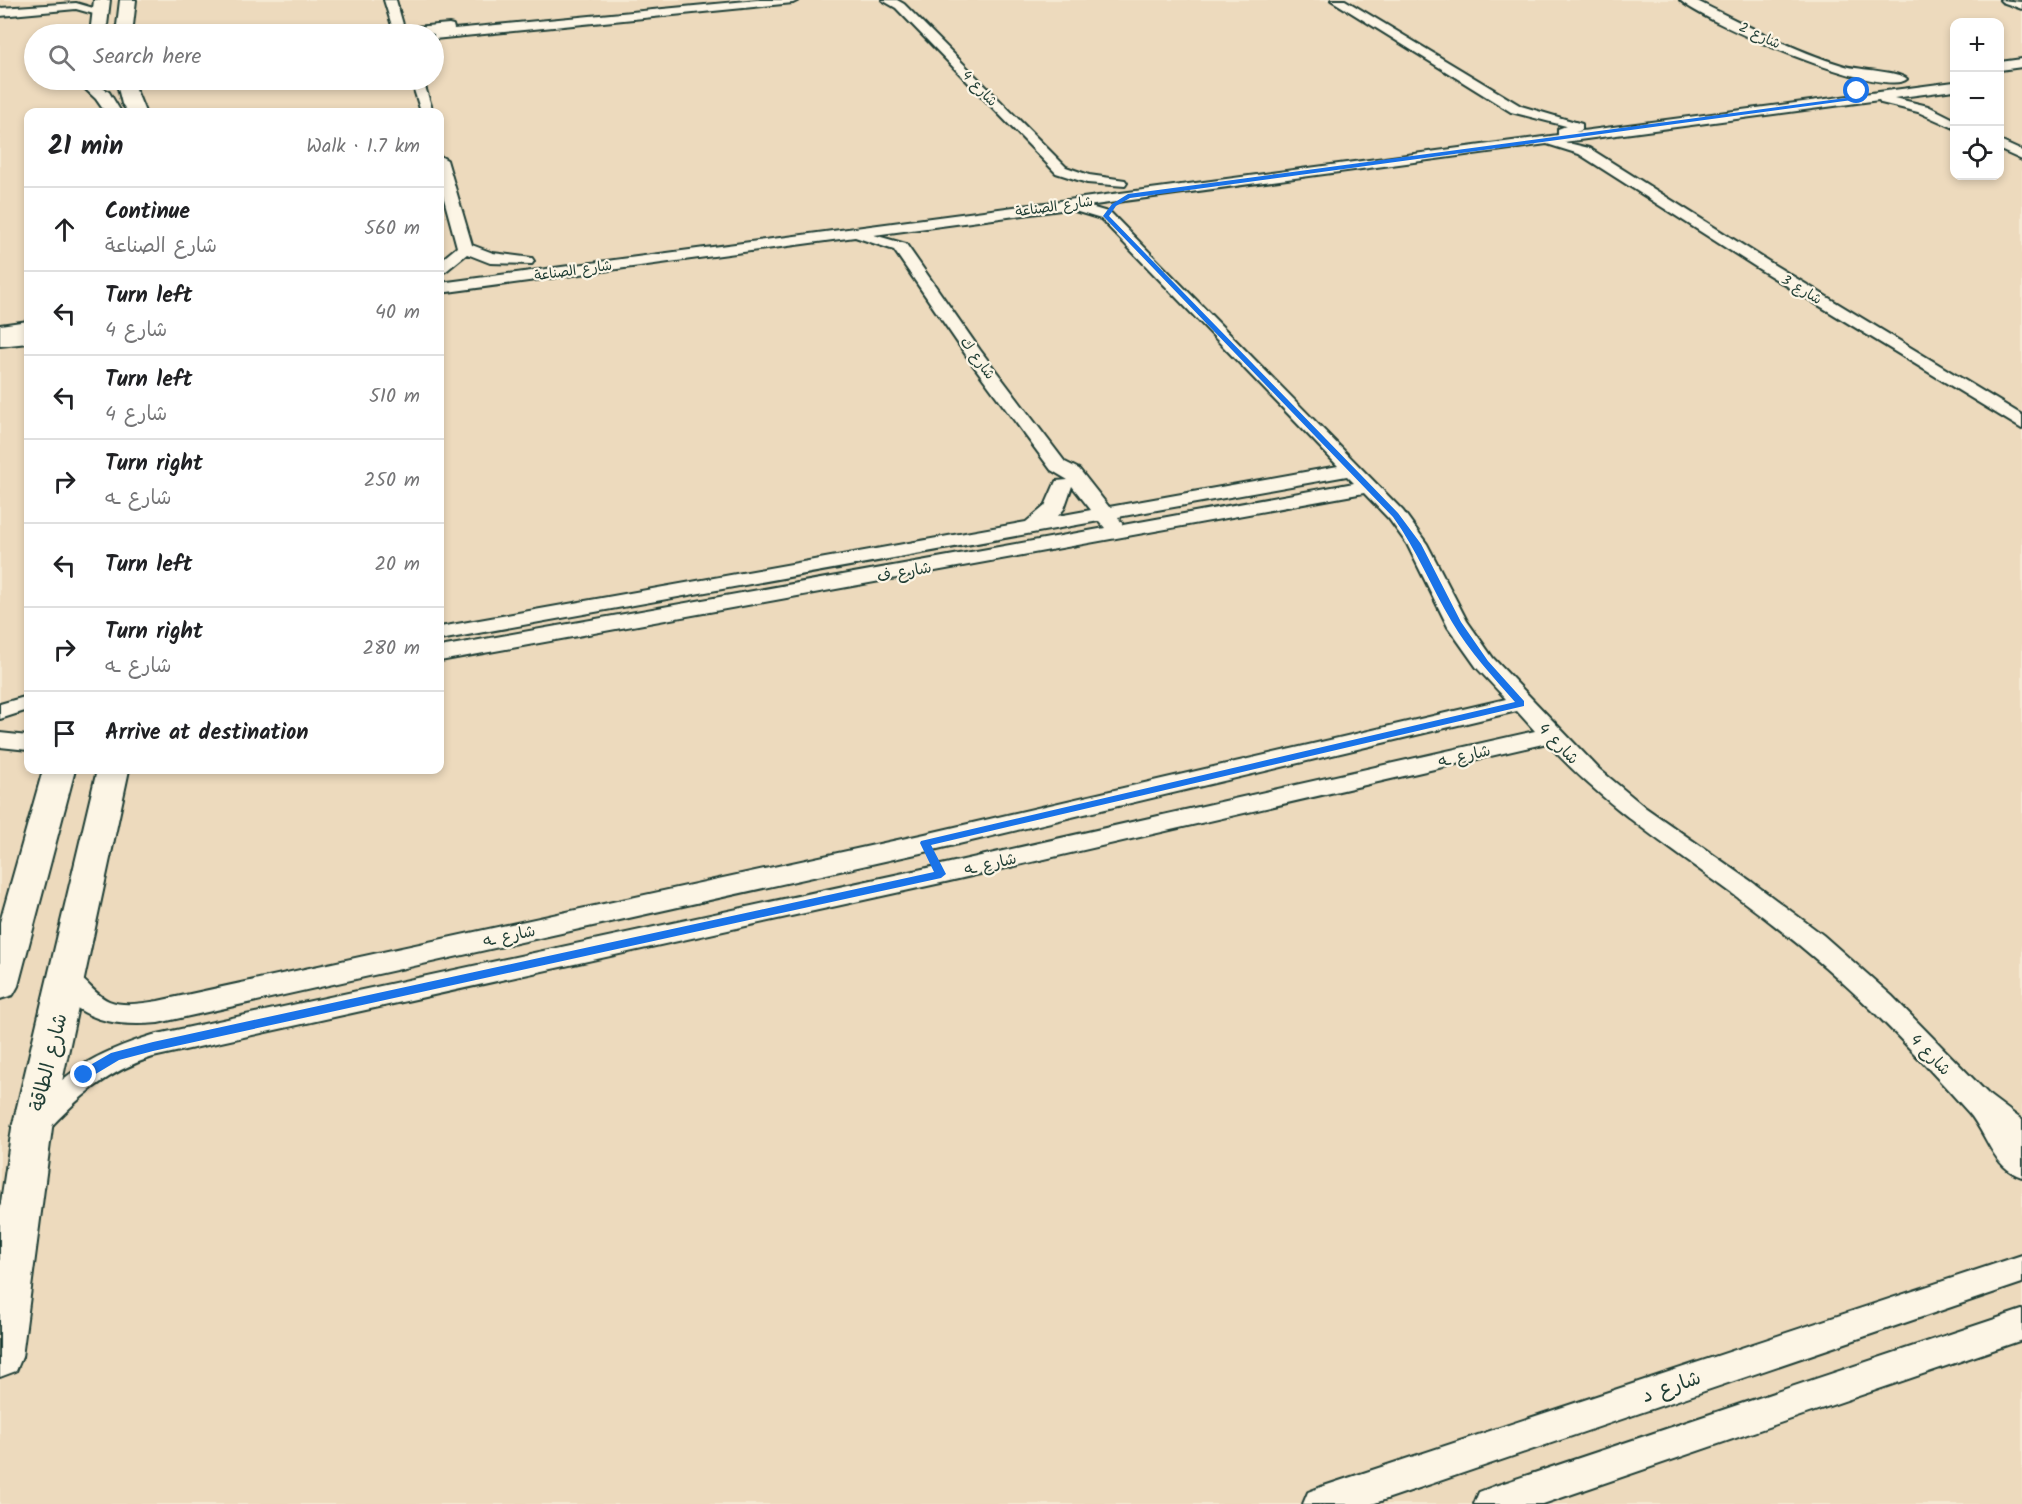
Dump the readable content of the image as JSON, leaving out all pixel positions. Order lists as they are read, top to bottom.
{
  "streets": {
    "main road": ["شارع الطاقة"],
    "street": [
      "شارع 2",
      "شارع 4",
      "شارع الصناعة",
      "شارع 3",
      "شارع ك",
      "شارع ف",
      "شارع ـه",
      "شارع د"
    ]
  },
  "crossings": [
    ["شارع 2", "شارع الصناعة"],
    ["شارع 4", "شارع الصناعة"],
    ["شارع 4", "شارع ف"],
    ["شارع 4", "شارع ـه"],
    ["شارع الصناعة", "شارع 3"],
    ["شارع ك", "شارع ف"],
    ["شارع ـه", "شارع الطاقة"]
  ],
  "page": {
    "map_buttons": ["+", "−"],
    "search": "Search here",
    "heading": ["21 min", "Walk · 1.7 km"],
    "list": [
      ["Continue", "شارع الصناعة", "560 m"],
      ["Turn left", "شارع 4", "40 m"],
      ["Turn left", "شارع 4", "510 m"],
      ["Turn right", "شارع ـه", "250 m"],
      ["Turn left", "20 m"],
      ["Turn right", "شارع ـه", "280 m"],
      "Arrive at destination"
    ]
  }
}
